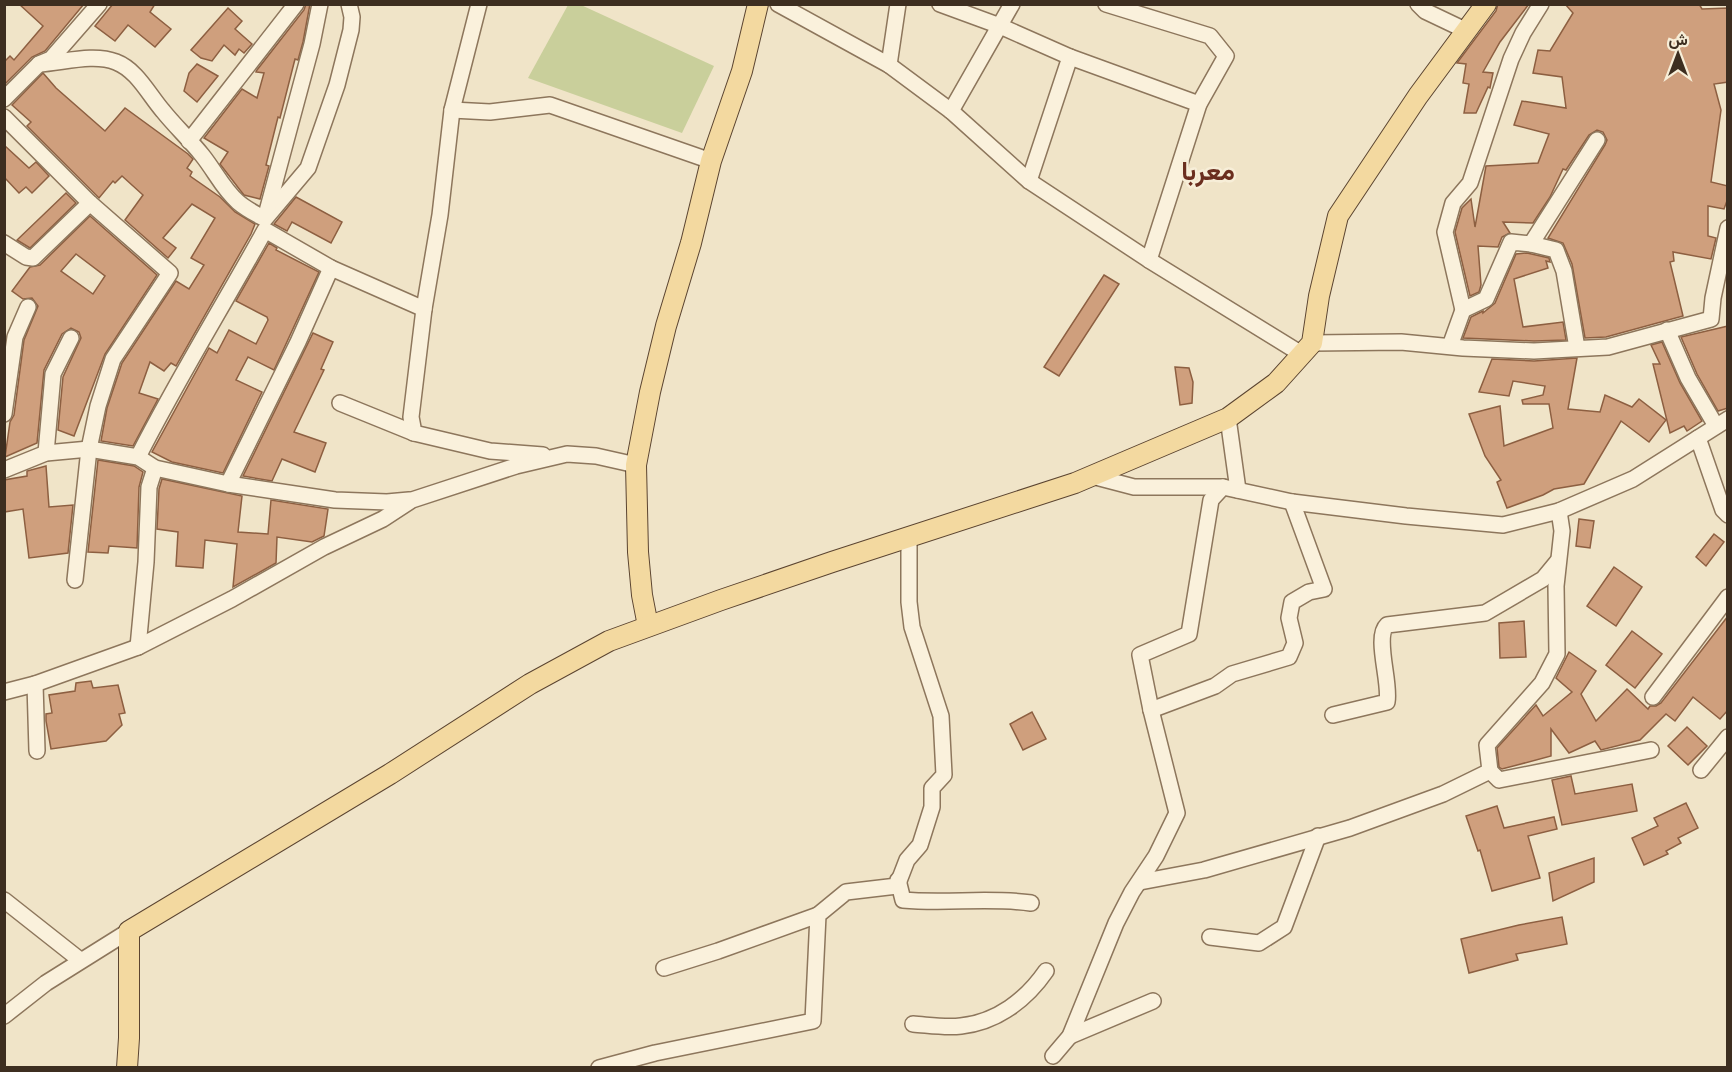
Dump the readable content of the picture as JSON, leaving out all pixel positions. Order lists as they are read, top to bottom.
{
  "districts": ["معربا"],
  "north": "top"
}
